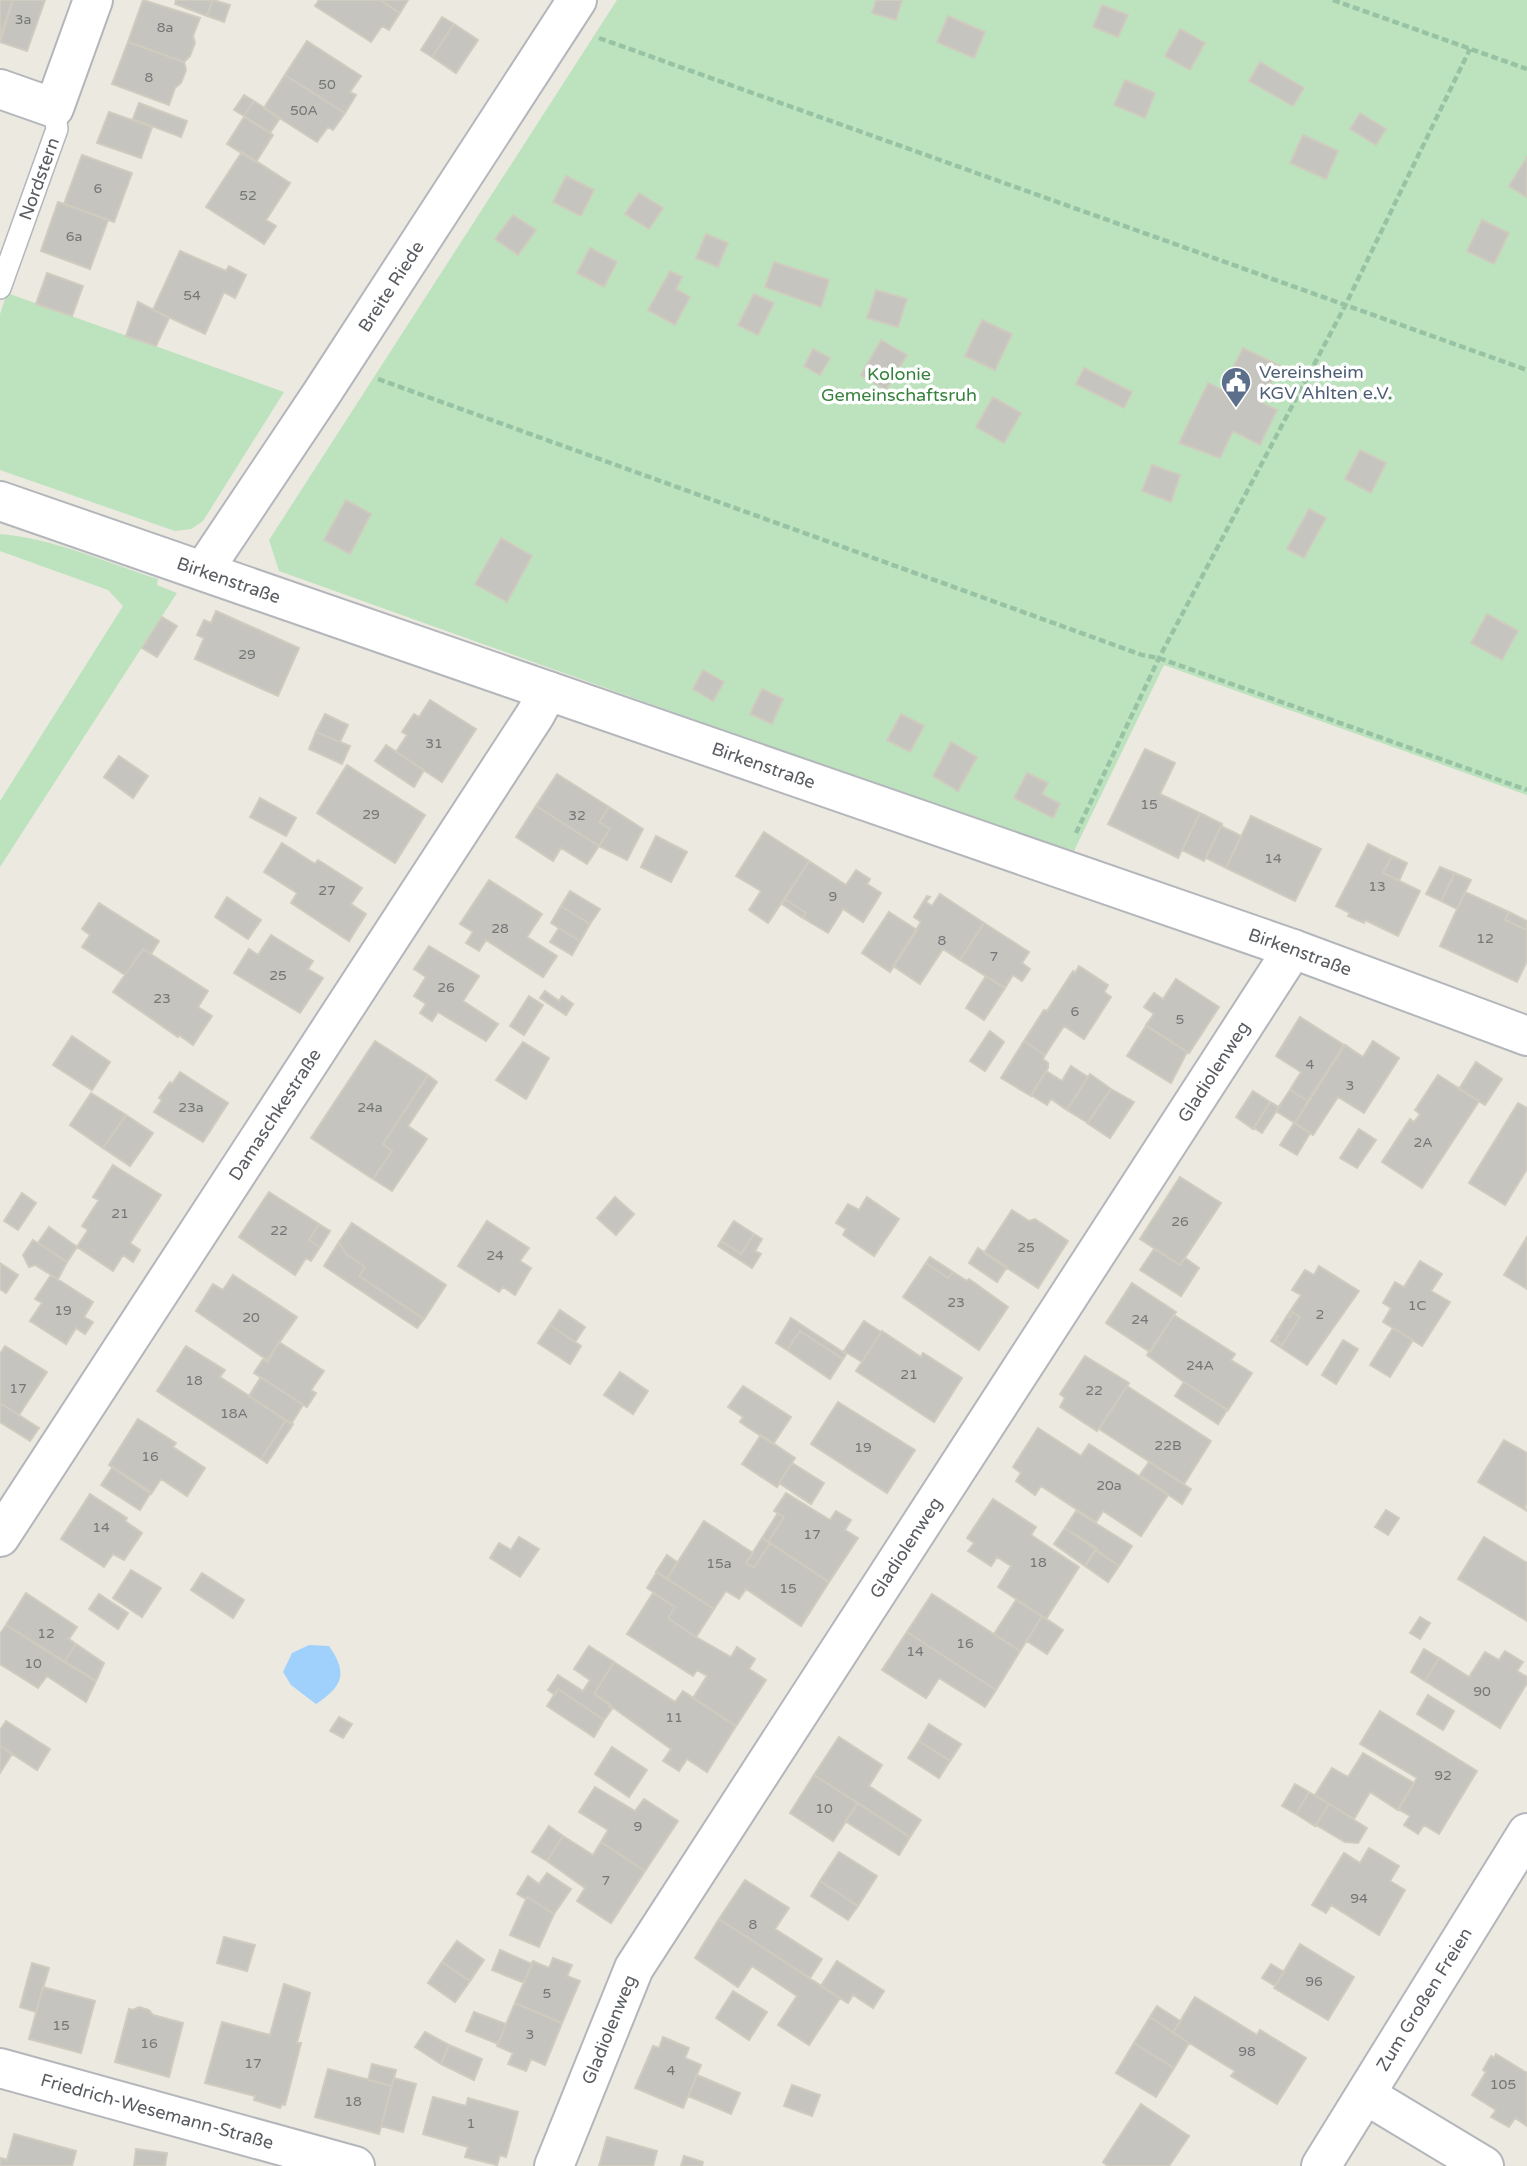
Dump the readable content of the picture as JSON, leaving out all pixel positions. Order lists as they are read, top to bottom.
{
  "streets": {
    "street": [
      "Nordstern",
      "Breite Riede",
      "Birkenstraße",
      "Gladiolenweg",
      "Damaschkestraße",
      "Zum Großen Freien",
      "Friedrich-Wesemann-Straße"
    ]
  },
  "crossings": [
    ["Breite Riede", "Birkenstraße"],
    ["Birkenstraße", "Gladiolenweg"],
    ["Birkenstraße", "Damaschkestraße"]
  ],
  "parks": ["Kolonie Gemeinschaftsruh"],
  "places": {
    "public building": ["Vereinsheim KGV Ahlten e.V."]
  },
  "house_numbers": [
    "3a",
    "8a",
    "8",
    "50",
    "50A",
    "6",
    "52",
    "6a",
    "54",
    "29",
    "31",
    "15",
    "29",
    "32",
    "14",
    "13",
    "27",
    "9",
    "28",
    "12",
    "8",
    "7",
    "25",
    "26",
    "23",
    "6",
    "5",
    "4",
    "3",
    "23a",
    "24a",
    "2A",
    "21",
    "26",
    "22",
    "25",
    "24",
    "23",
    "1C",
    "19",
    "2",
    "20",
    "24",
    "24A",
    "21",
    "18",
    "17",
    "22",
    "18A",
    "22B",
    "19",
    "16",
    "20a",
    "14",
    "17",
    "18",
    "15a",
    "15",
    "12",
    "16",
    "14",
    "10",
    "90",
    "11",
    "92",
    "10",
    "9",
    "7",
    "94",
    "8",
    "96",
    "5",
    "15",
    "3",
    "16",
    "98",
    "17",
    "4",
    "105",
    "18",
    "1"
  ]
}
